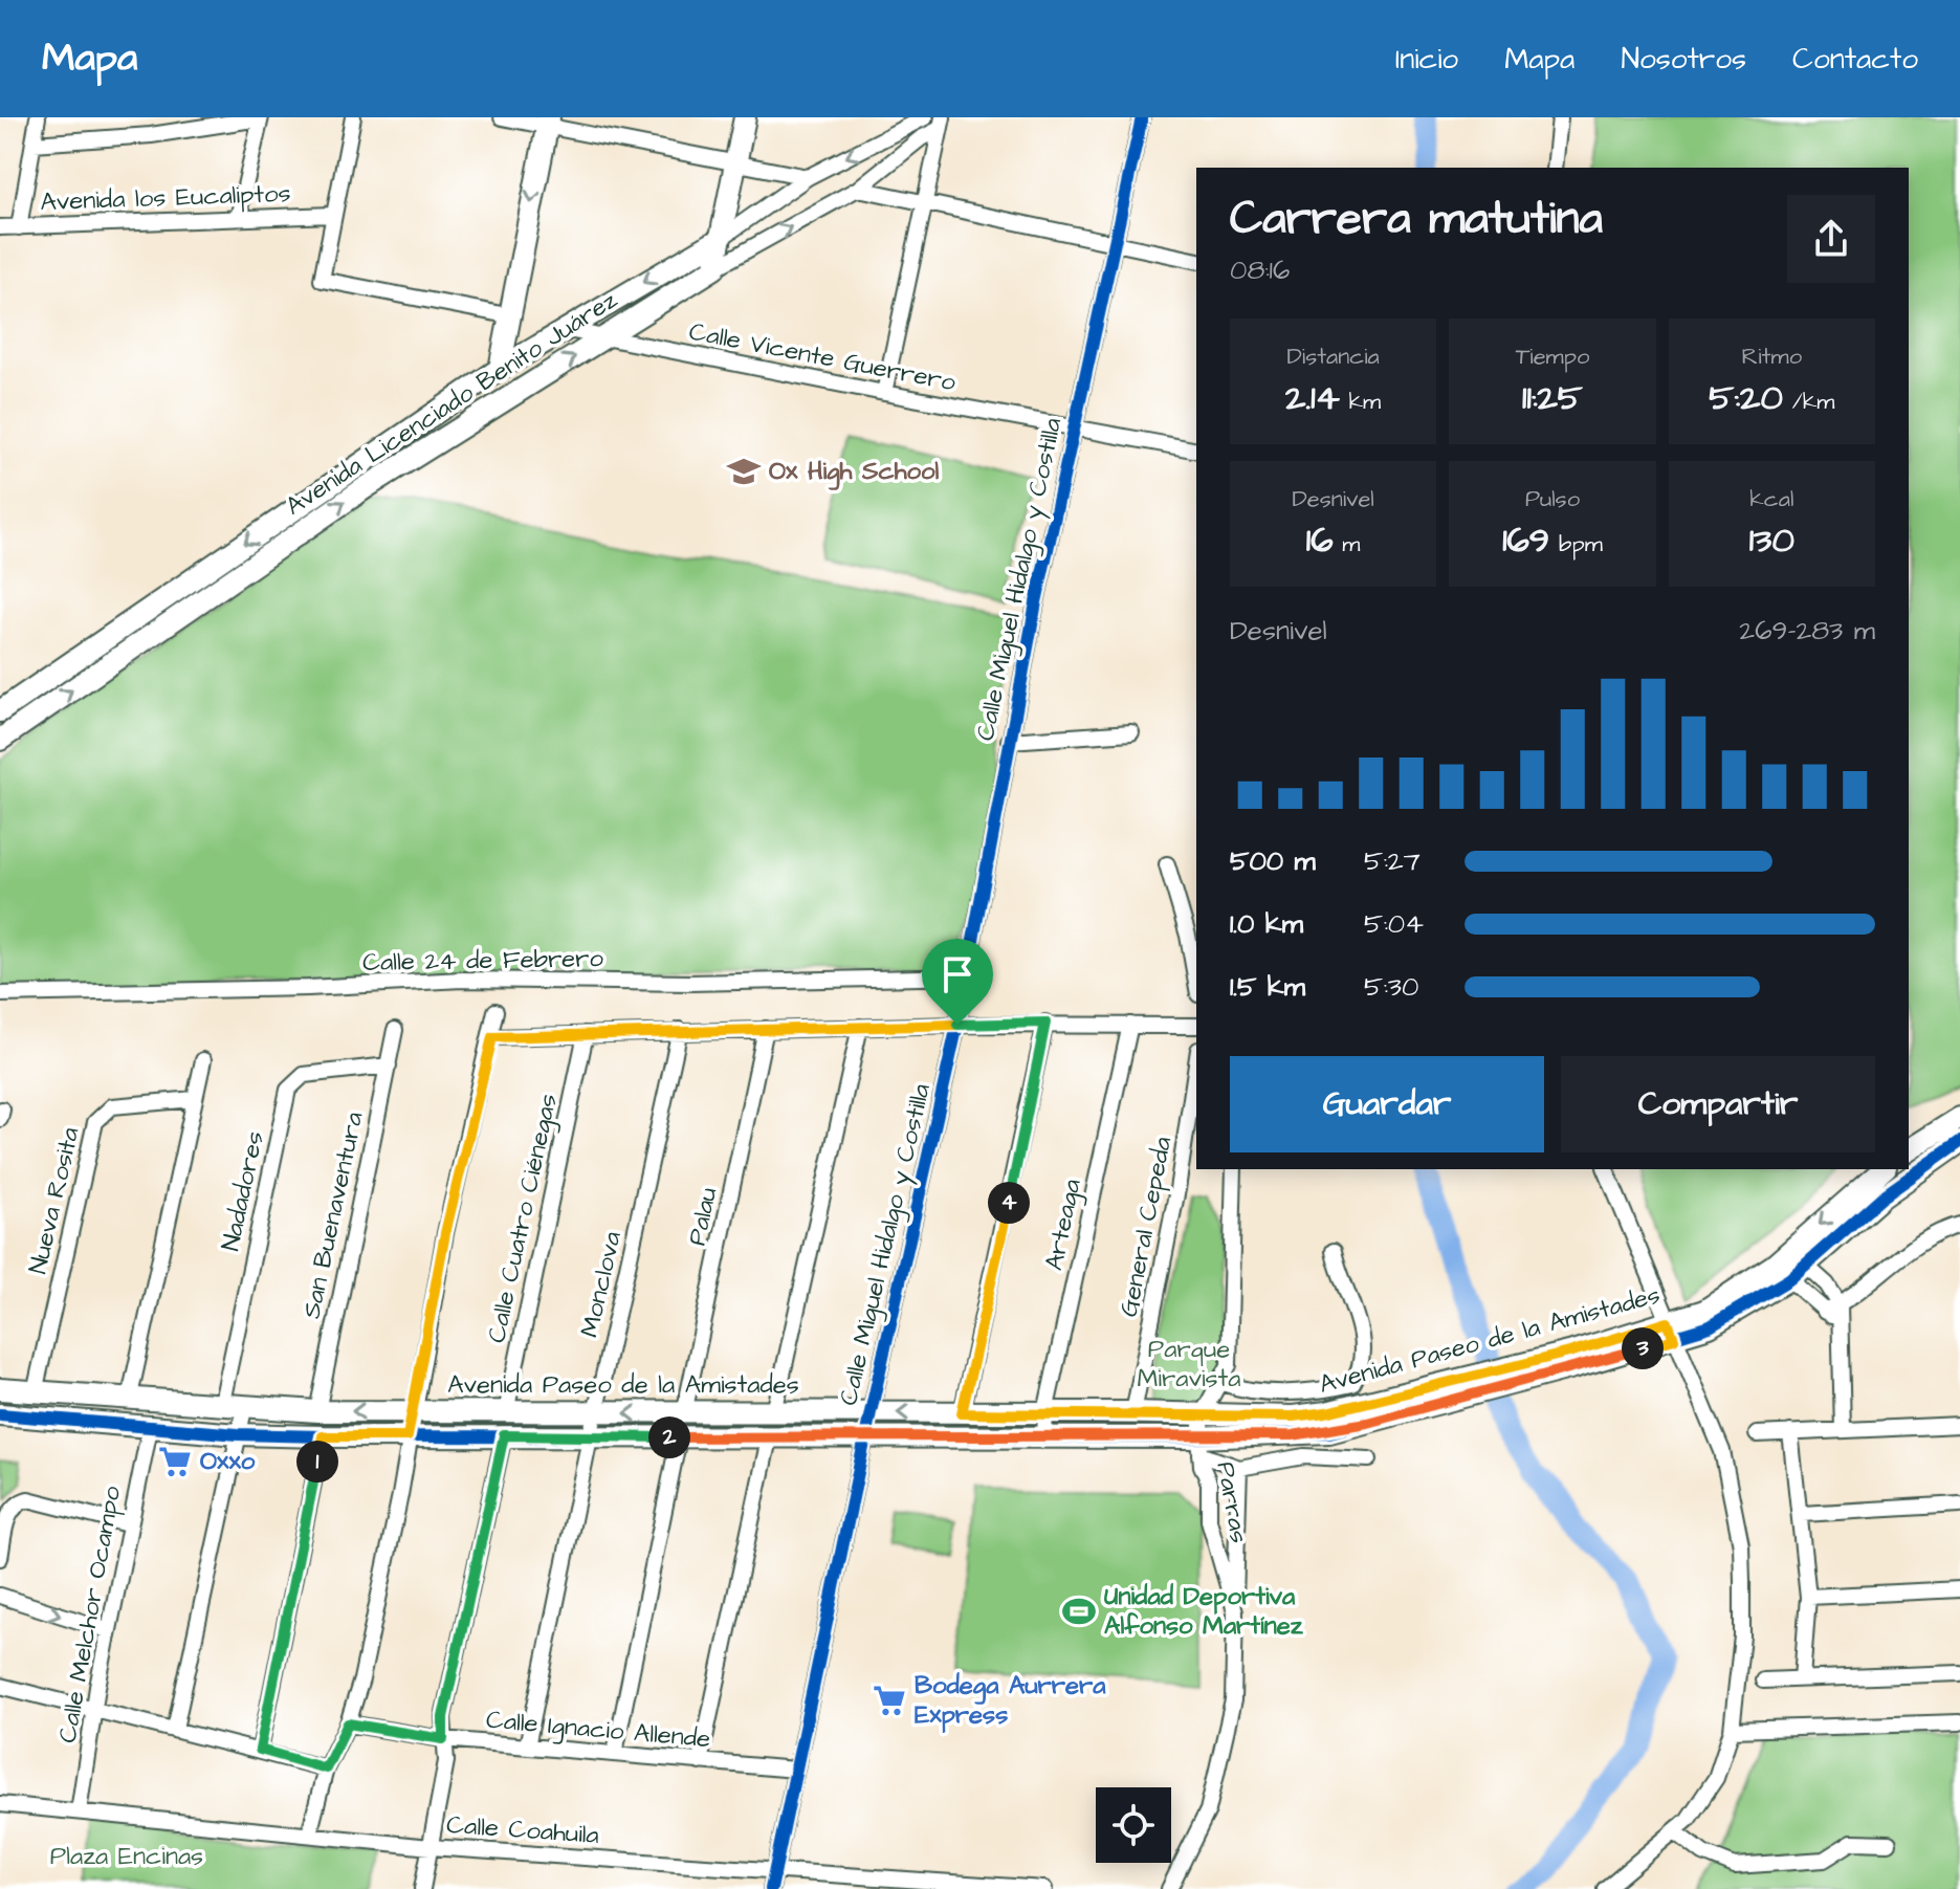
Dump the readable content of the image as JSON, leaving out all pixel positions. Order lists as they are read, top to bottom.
{
  "streets": {
    "street": [
      "Avenida los Eucaliptos",
      "Calle Vicente Guerrero",
      "Avenida Licenciado Benito Juárez",
      "Calle Miguel Hidalgo y Costilla",
      "Calle 24 de Febrero",
      "Nadadores",
      "Nueva Rosita",
      "San Buenaventura",
      "Palau",
      "Calle Cuatro Ciénegas",
      "Arteaga",
      "General Cepeda",
      "Monclova",
      "Avenida Paseo de la Amistades",
      "Parras",
      "Calle Melchor Ocampo",
      "Calle Ignacio Allende",
      "Calle Coahuila"
    ]
  },
  "crossings": [
    ["Calle Vicente Guerrero", "Avenida Licenciado Benito Juárez"],
    ["Calle Vicente Guerrero", "Calle Miguel Hidalgo y Costilla"],
    ["Calle Miguel Hidalgo y Costilla", "Calle 24 de Febrero"],
    ["Calle Miguel Hidalgo y Costilla", "Avenida Paseo de la Amistades"],
    ["Calle Miguel Hidalgo y Costilla", "Calle Ignacio Allende"],
    ["Calle Miguel Hidalgo y Costilla", "Calle Coahuila"],
    ["Nadadores", "San Buenaventura"],
    ["Nadadores", "Avenida Paseo de la Amistades"],
    ["Nueva Rosita", "Avenida Paseo de la Amistades"],
    ["San Buenaventura", "Avenida Paseo de la Amistades"],
    ["Palau", "Avenida Paseo de la Amistades"],
    ["Calle Cuatro Ciénegas", "Avenida Paseo de la Amistades"],
    ["Arteaga", "Avenida Paseo de la Amistades"],
    ["General Cepeda", "Avenida Paseo de la Amistades"],
    ["Monclova", "Avenida Paseo de la Amistades"],
    ["Monclova", "Calle Ignacio Allende"],
    ["Avenida Paseo de la Amistades", "Parras"],
    ["Avenida Paseo de la Amistades", "Calle Melchor Ocampo"],
    ["Calle Melchor Ocampo", "Calle Coahuila"]
  ],
  "parks": ["Parque Miravista", "Plaza Encinas"],
  "places": {
    "school or university": ["Ox High School"],
    "supermarket": ["Oxxo", "Bodega Aurrera Express"],
    "sports": ["Unidad Deportiva Alfonso Martínez"]
  },
  "page": {
    "header": "Mapa",
    "nav": [
      "Inicio",
      "Mapa",
      "Nosotros",
      "Contacto"
    ],
    "heading": ["Carrera matutina", "08:16"],
    "stats": [
      ["Distancia", "2.14 km"],
      ["Tiempo", "11:25"],
      ["Ritmo", "5:20 /km"],
      ["Desnivel", "16 m"],
      ["Pulso", "169 bpm"],
      ["kcal", "130"]
    ],
    "chart": ["Desnivel", "269–283 m"],
    "list": [
      {
        "name": "500 m",
        "note": "5:27"
      },
      {
        "name": "1.0 km",
        "note": "5:04"
      },
      {
        "name": "1.5 km",
        "note": "5:30"
      }
    ],
    "buttons": ["Guardar", "Compartir"],
    "pins": [
      "4",
      "3",
      "2",
      "1"
    ]
  }
}
